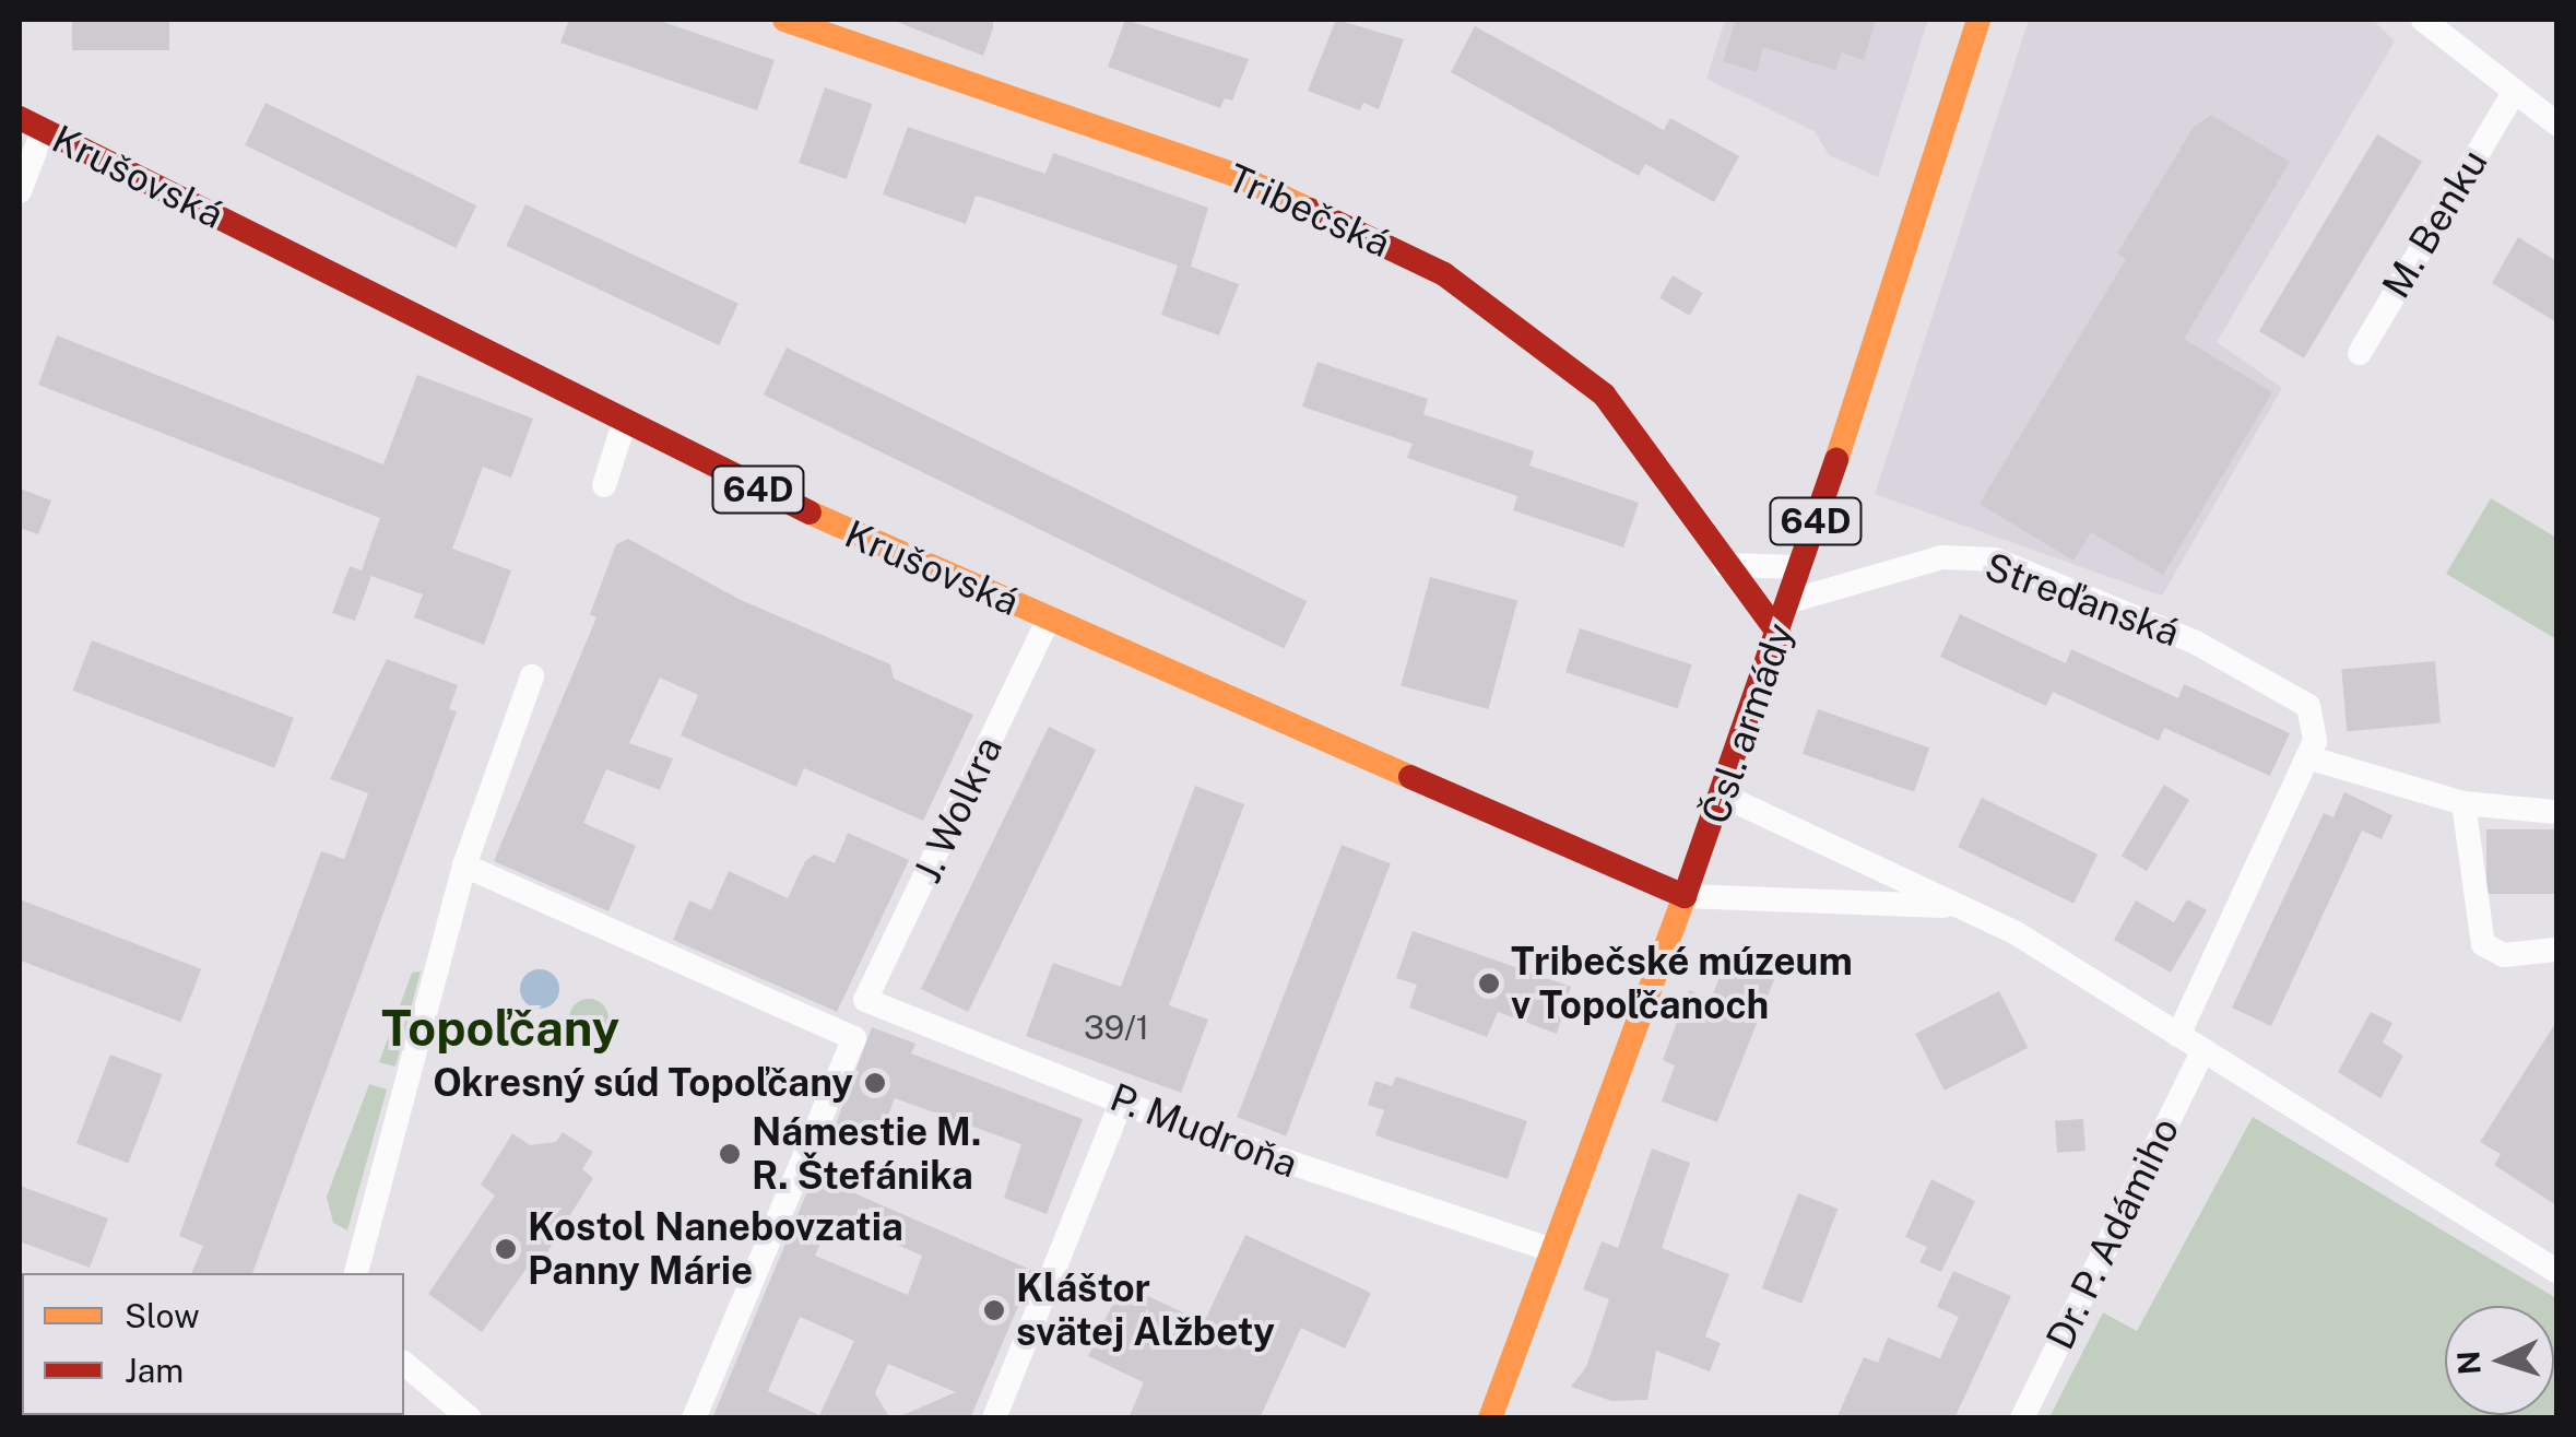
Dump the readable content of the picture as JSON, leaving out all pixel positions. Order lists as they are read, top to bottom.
{
  "streets": {
    "main road": [
      "Krušovská",
      "Tribečská",
      "64D",
      "Čsl. armády"
    ],
    "street": [
      "M. Benku",
      "Streďanská",
      "J. Wolkra",
      "P. Mudroňa",
      "Dr. P. Adámiho"
    ]
  },
  "crossings": [
    ["Krušovská", "Čsl. armády"],
    ["Krušovská", "J. Wolkra"],
    ["Tribečská", "Čsl. armády"],
    ["Streďanská", "Čsl. armády"],
    ["Čsl. armády", "P. Mudroňa"],
    ["J. Wolkra", "P. Mudroňa"]
  ],
  "districts": ["Topoľčany"],
  "places": [
    "Tribečské múzeum v Topoľčanoch",
    "Okresný súd Topoľčany",
    "Námestie M. R. Štefánika",
    "Kostol Nanebovzatia Panny Márie",
    "Kláštor svätej Alžbety"
  ],
  "house_numbers": ["39/1"],
  "legend": ["Slow", "Jam"],
  "north": "left"
}
